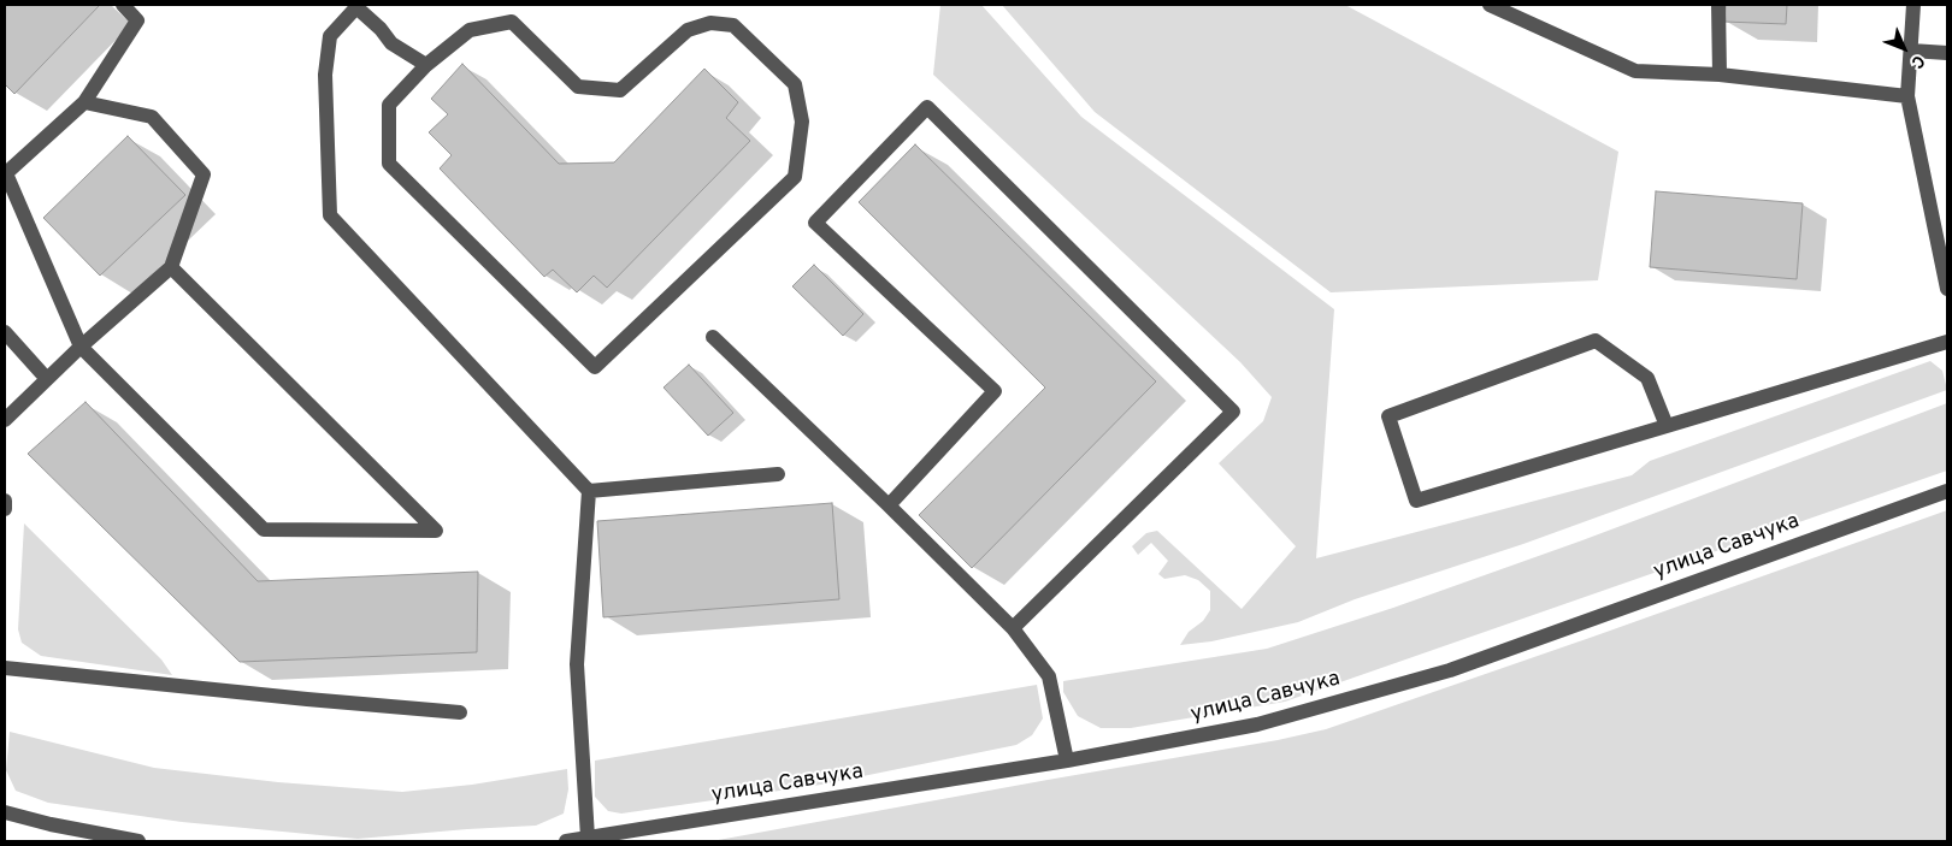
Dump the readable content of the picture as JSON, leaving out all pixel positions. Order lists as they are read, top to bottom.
{
  "streets": {
    "street": ["улица Савчука"]
  },
  "north": "bottom right"
}
